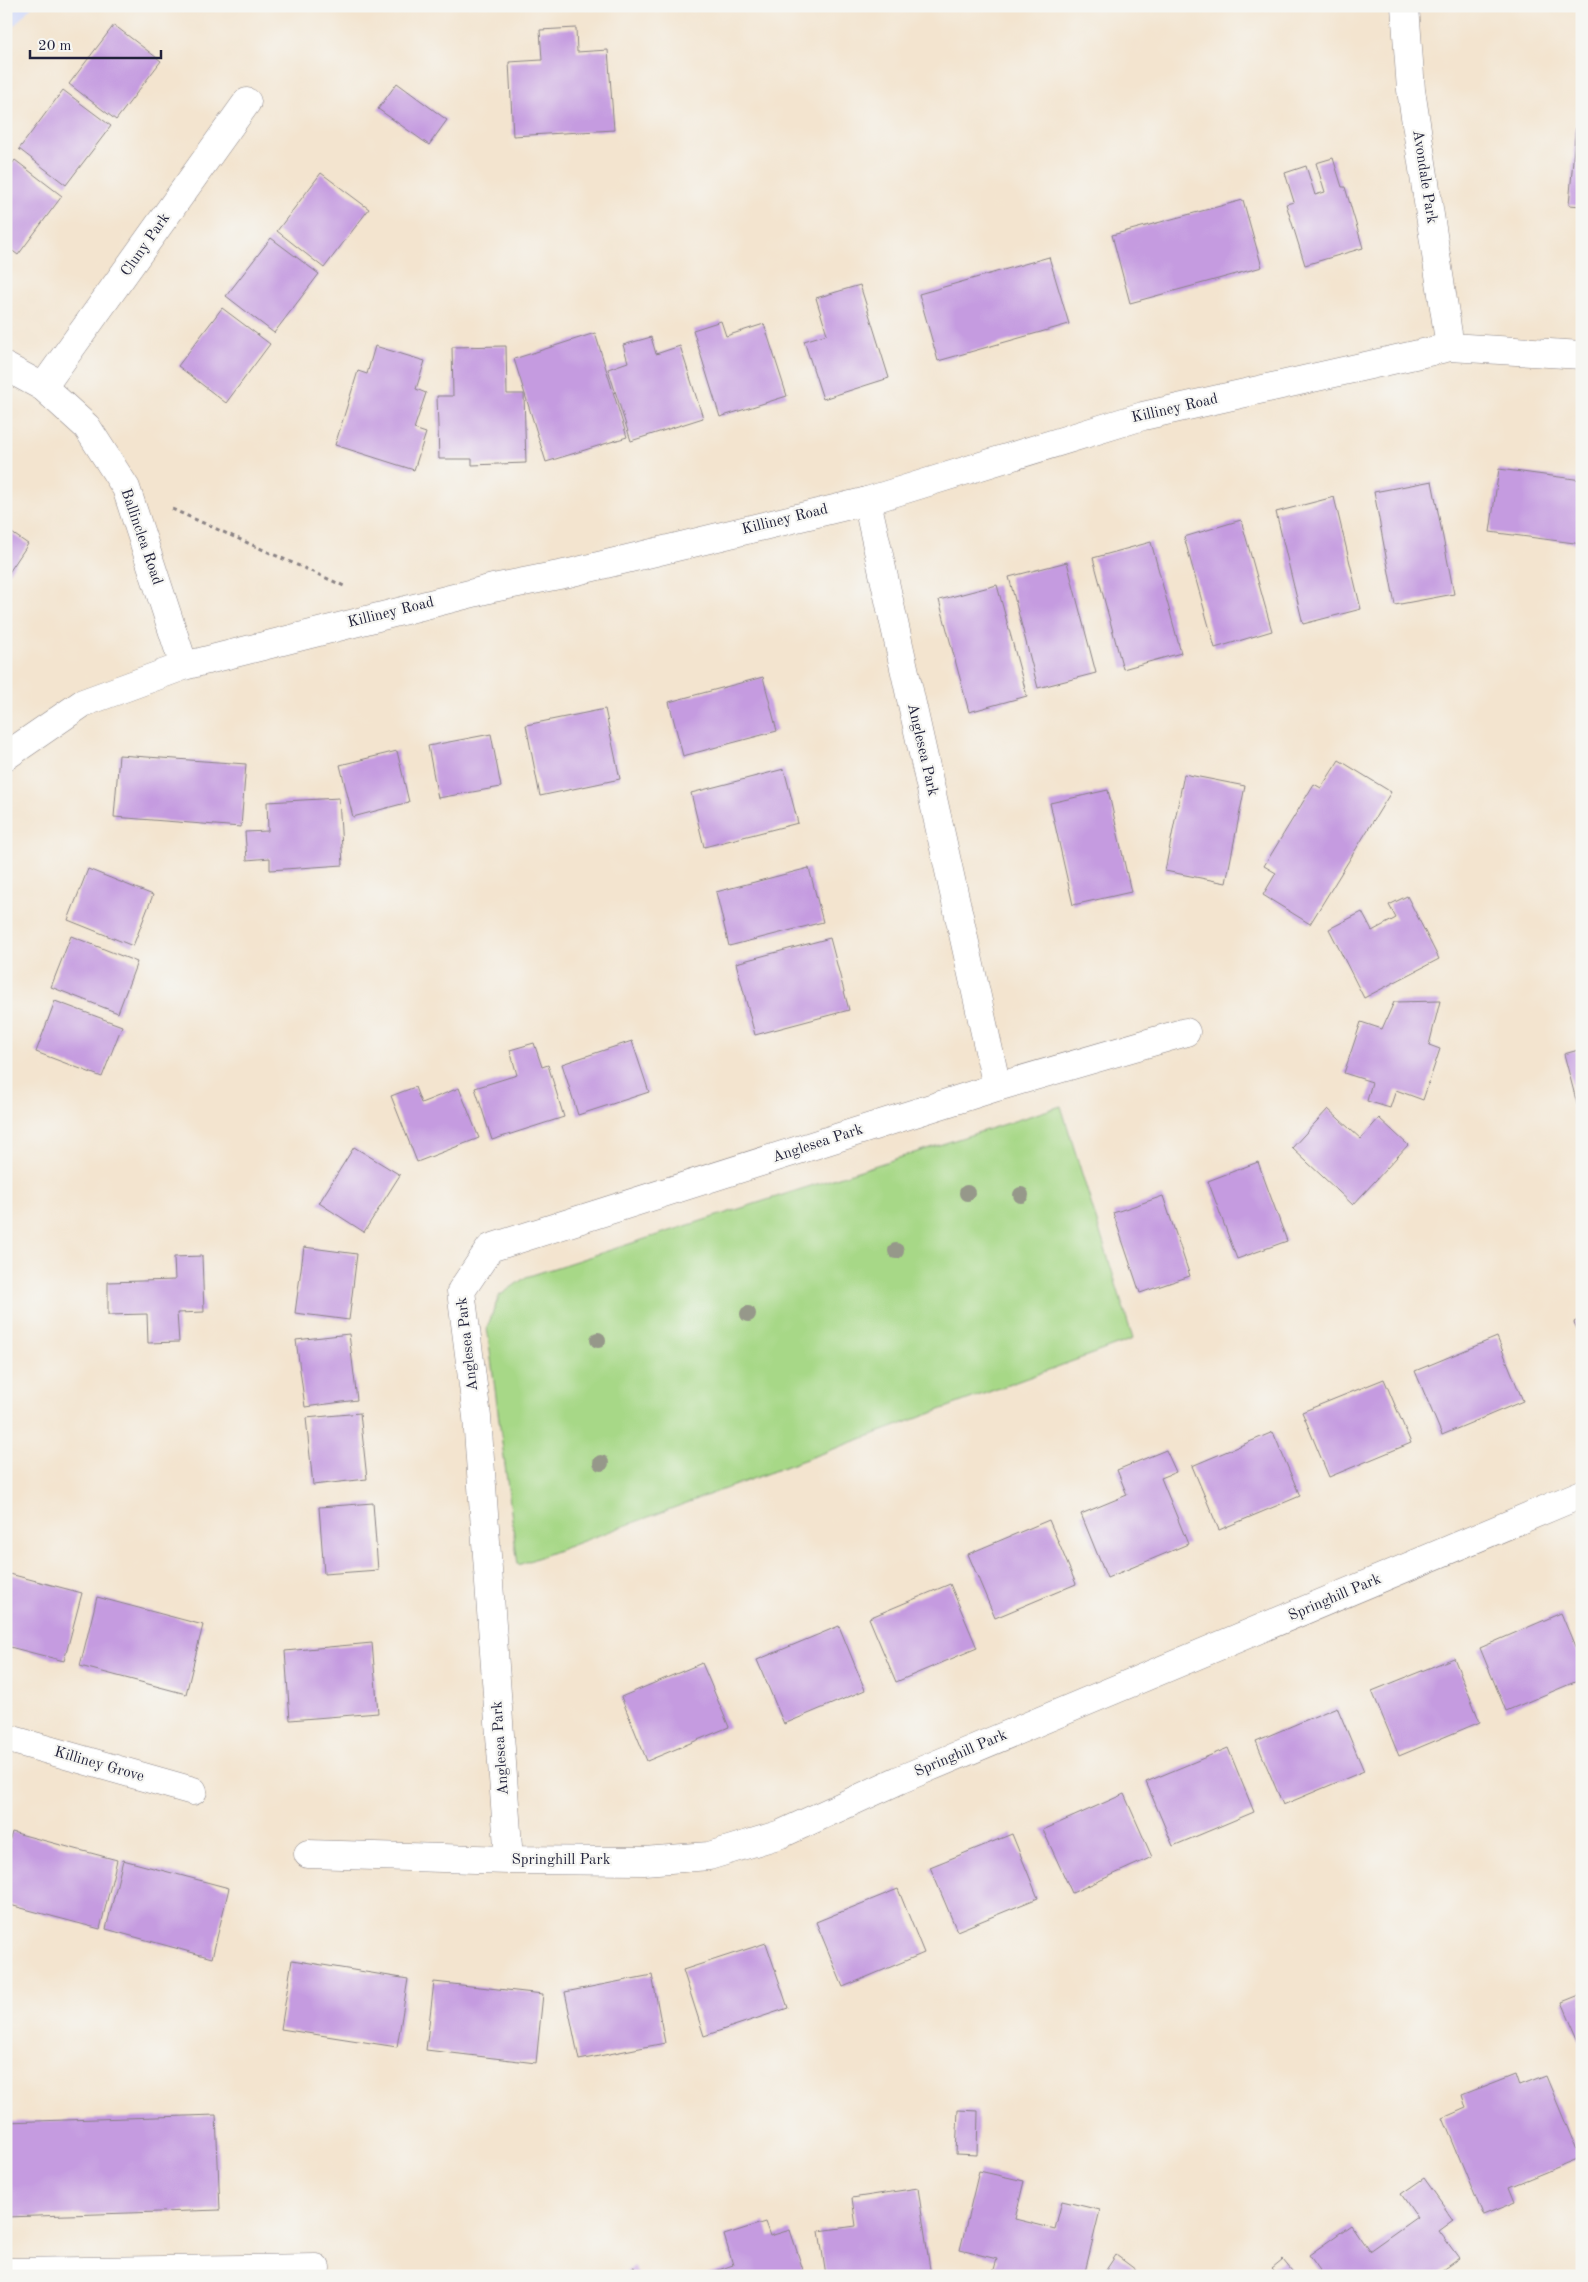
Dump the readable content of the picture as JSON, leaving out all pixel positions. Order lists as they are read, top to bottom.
{
  "streets": {
    "street": [
      "Avondale Park",
      "Cluny Park",
      "Killiney Road",
      "Ballinclea Road",
      "Anglesea Park",
      "Springhill Park",
      "Killiney Grove"
    ]
  },
  "crossings": [
    ["Avondale Park", "Killiney Road"],
    ["Cluny Park", "Ballinclea Road"],
    ["Killiney Road", "Ballinclea Road"],
    ["Killiney Road", "Anglesea Park"],
    ["Anglesea Park", "Springhill Park"]
  ],
  "scale_bar": "20 m"
}
